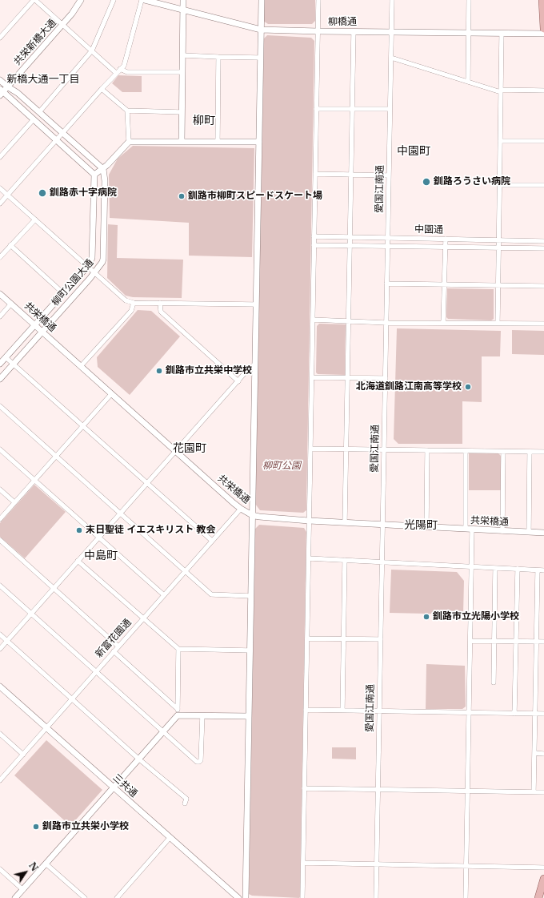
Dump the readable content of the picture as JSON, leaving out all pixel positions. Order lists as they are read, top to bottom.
{
  "streets": {
    "street": [
      "柳橋通",
      "共栄新橋大通",
      "愛国江南通",
      "中園通",
      "柳町公園大通",
      "共栄橋通",
      "新富花園通",
      "三共通"
    ]
  },
  "crossings": [
    ["柳橋通", "愛国江南通"],
    ["愛国江南通", "中園通"],
    ["愛国江南通", "共栄橋通"],
    ["柳町公園大通", "共栄橋通"],
    ["共栄橋通", "新富花園通"],
    ["新富花園通", "三共通"]
  ],
  "districts": [
    "新橋大通一丁目",
    "柳町",
    "中園町",
    "花園町",
    "光陽町",
    "中島町"
  ],
  "parks": ["柳町公園"],
  "places": [
    "釧路ろうさい病院",
    "釧路赤十字病院",
    "釧路市柳町スピードスケート場",
    "釧路市立共栄中学校",
    "北海道釧路江南高等学校",
    "末日聖徒 イエスキリスト 教会",
    "釧路市立光陽小学校",
    "釧路市立共栄小学校"
  ],
  "north": "top right"
}
